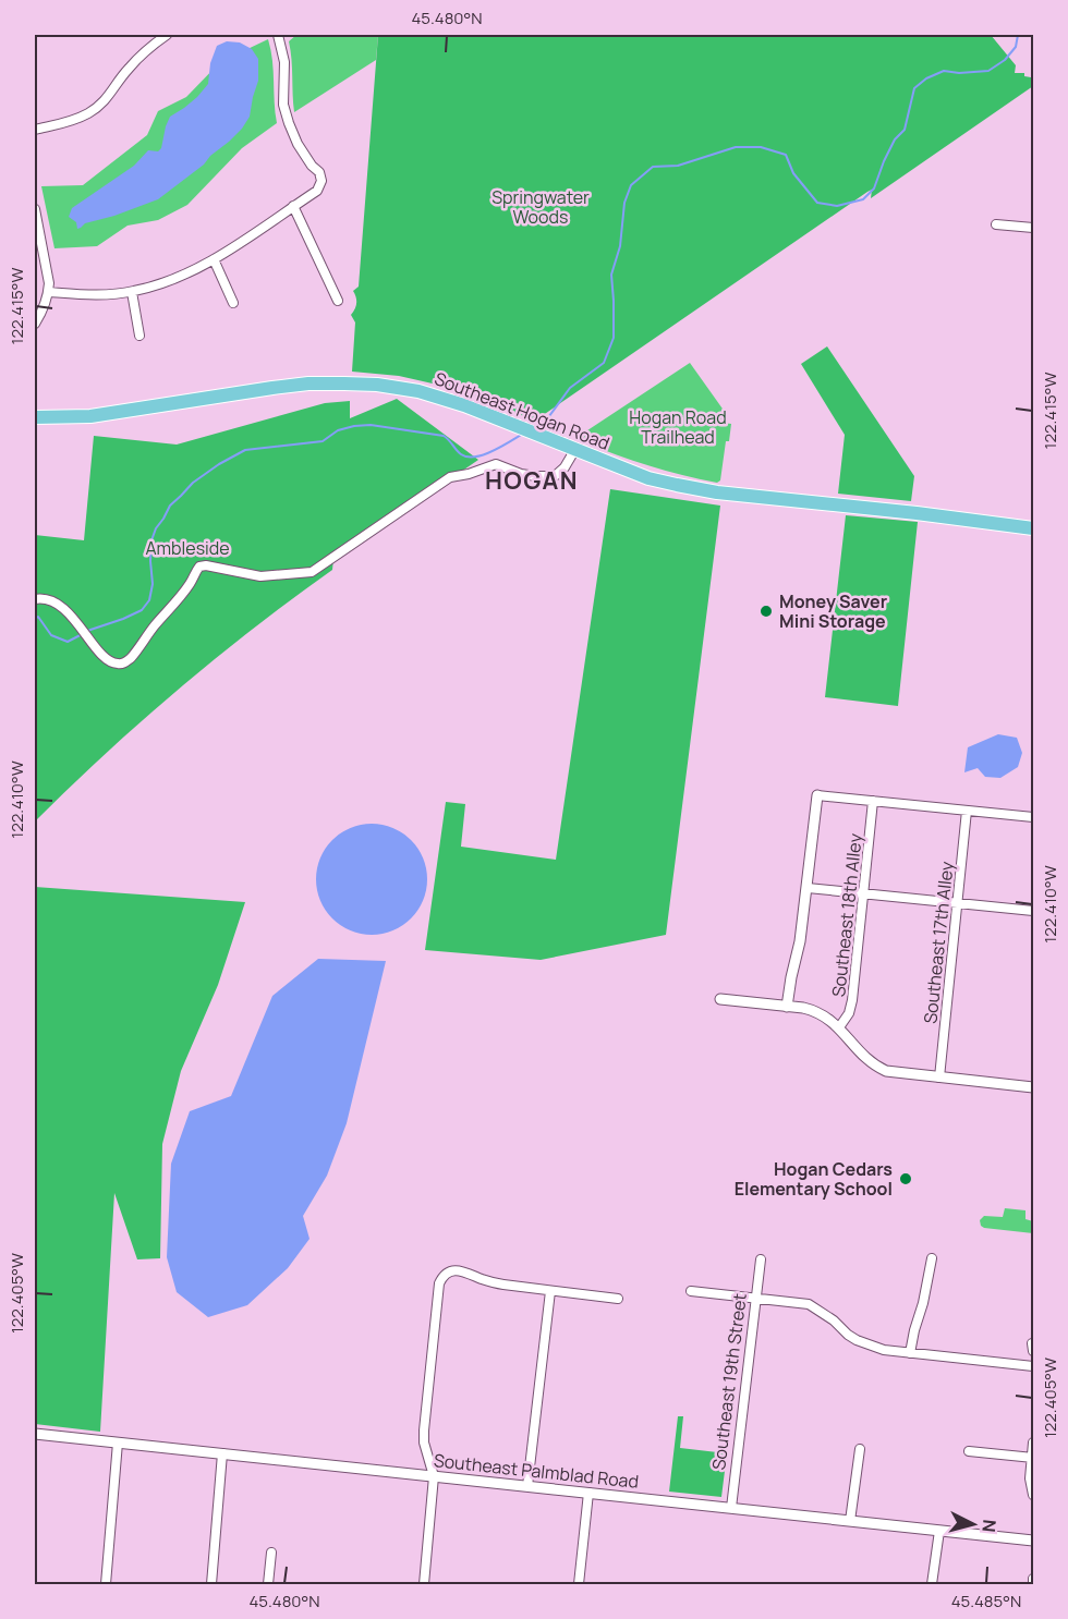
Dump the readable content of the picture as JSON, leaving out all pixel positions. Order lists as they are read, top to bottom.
{
  "streets": {
    "main road": ["Southeast Hogan Road"],
    "street": [
      "Southeast 18th Alley",
      "Southeast 17th Alley",
      "Southeast 19th Street",
      "Southeast Palmblad Road"
    ]
  },
  "crossings": [
    ["Southeast 19th Street", "Southeast Palmblad Road"]
  ],
  "districts": ["HOGAN"],
  "parks": ["Springwater Woods", "Hogan Road Trailhead", "Ambleside"],
  "places": ["Money Saver Mini Storage", "Hogan Cedars Elementary School"],
  "north": "right",
  "coordinates": [
    "45.480°N",
    "122.415°W",
    "122.410°W",
    "122.405°W",
    "45.485°N"
  ]
}
